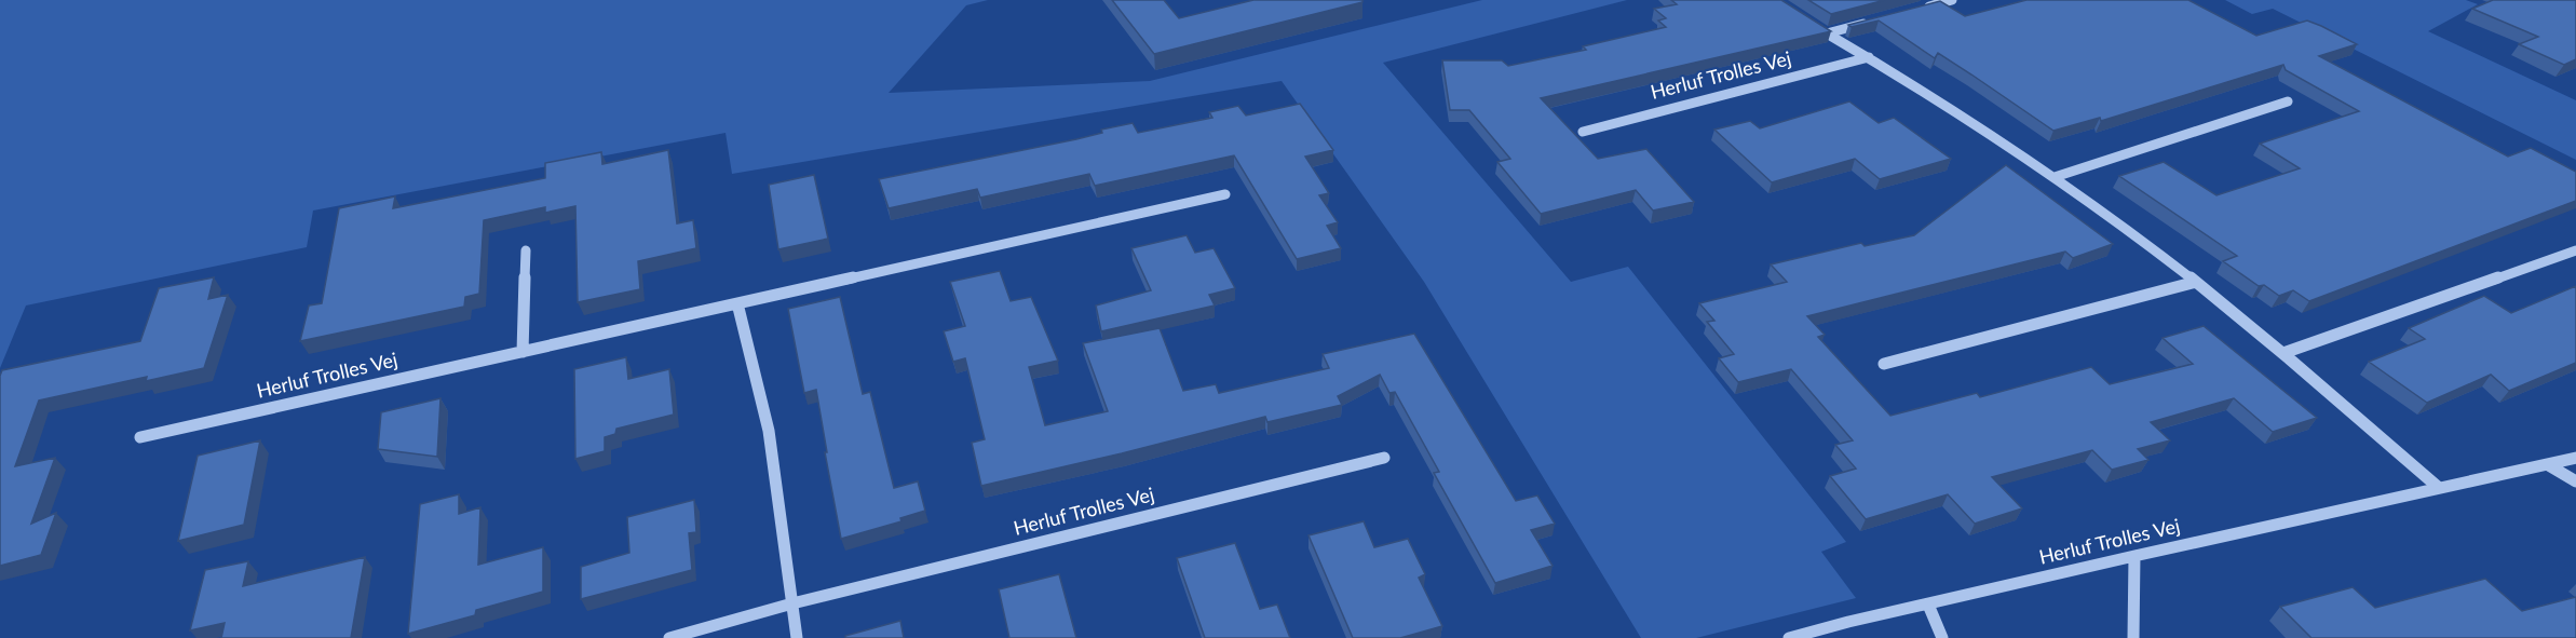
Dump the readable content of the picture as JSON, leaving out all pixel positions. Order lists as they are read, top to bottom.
{
  "streets": {
    "street": ["Herluf Trolles Vej"]
  }
}
